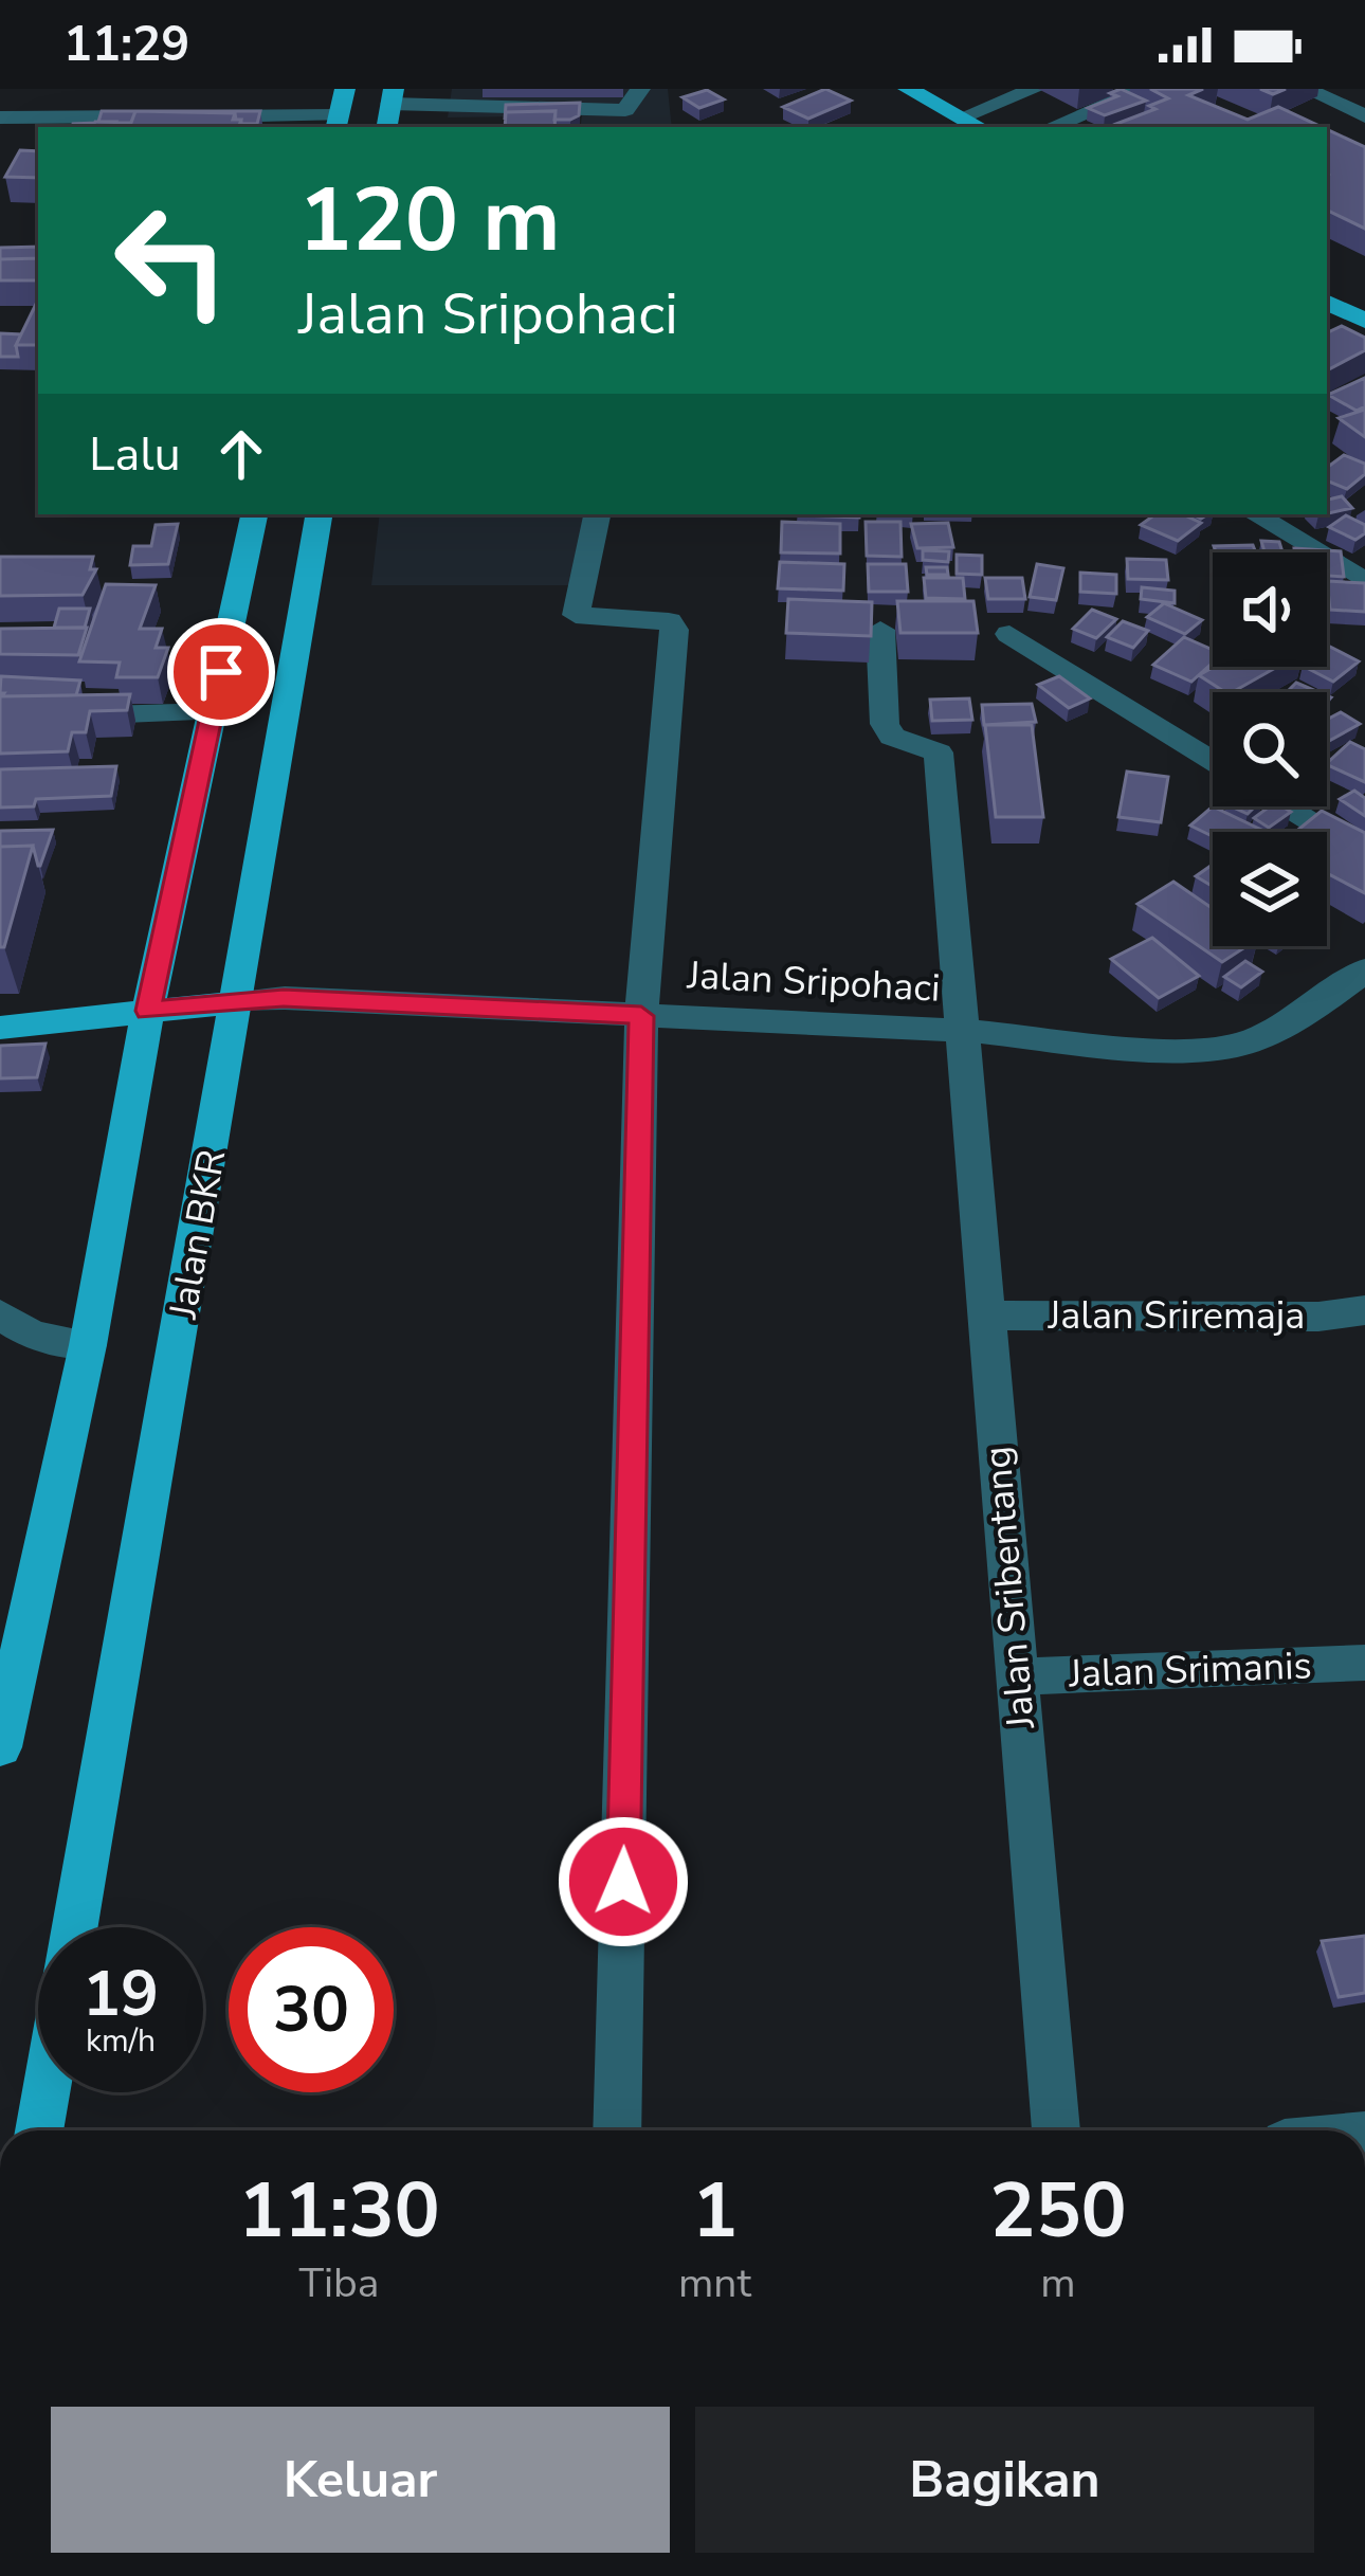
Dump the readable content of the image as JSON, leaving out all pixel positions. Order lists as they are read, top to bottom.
{
  "streets": {
    "main road": ["Jalan BKR"],
    "street": [
      "Jalan Sripohaci",
      "Jalan Sriremaja",
      "Jalan Sribentang",
      "Jalan Srimanis"
    ]
  },
  "crossings": [
    ["Jalan Sripohaci", "Jalan BKR"],
    ["Jalan Sripohaci", "Jalan Sribentang"],
    ["Jalan Sriremaja", "Jalan Sribentang"],
    ["Jalan Sribentang", "Jalan Srimanis"]
  ],
  "page": {
    "status": "11:29",
    "turn": ["120 m", "Jalan Sripohaci"],
    "then": "Lalu",
    "speed": "19 km/h",
    "limit": "30",
    "eta": [
      "11:30",
      "Tiba",
      "1",
      "mnt",
      "250",
      "m"
    ],
    "buttons": ["Keluar", "Bagikan"]
  }
}
